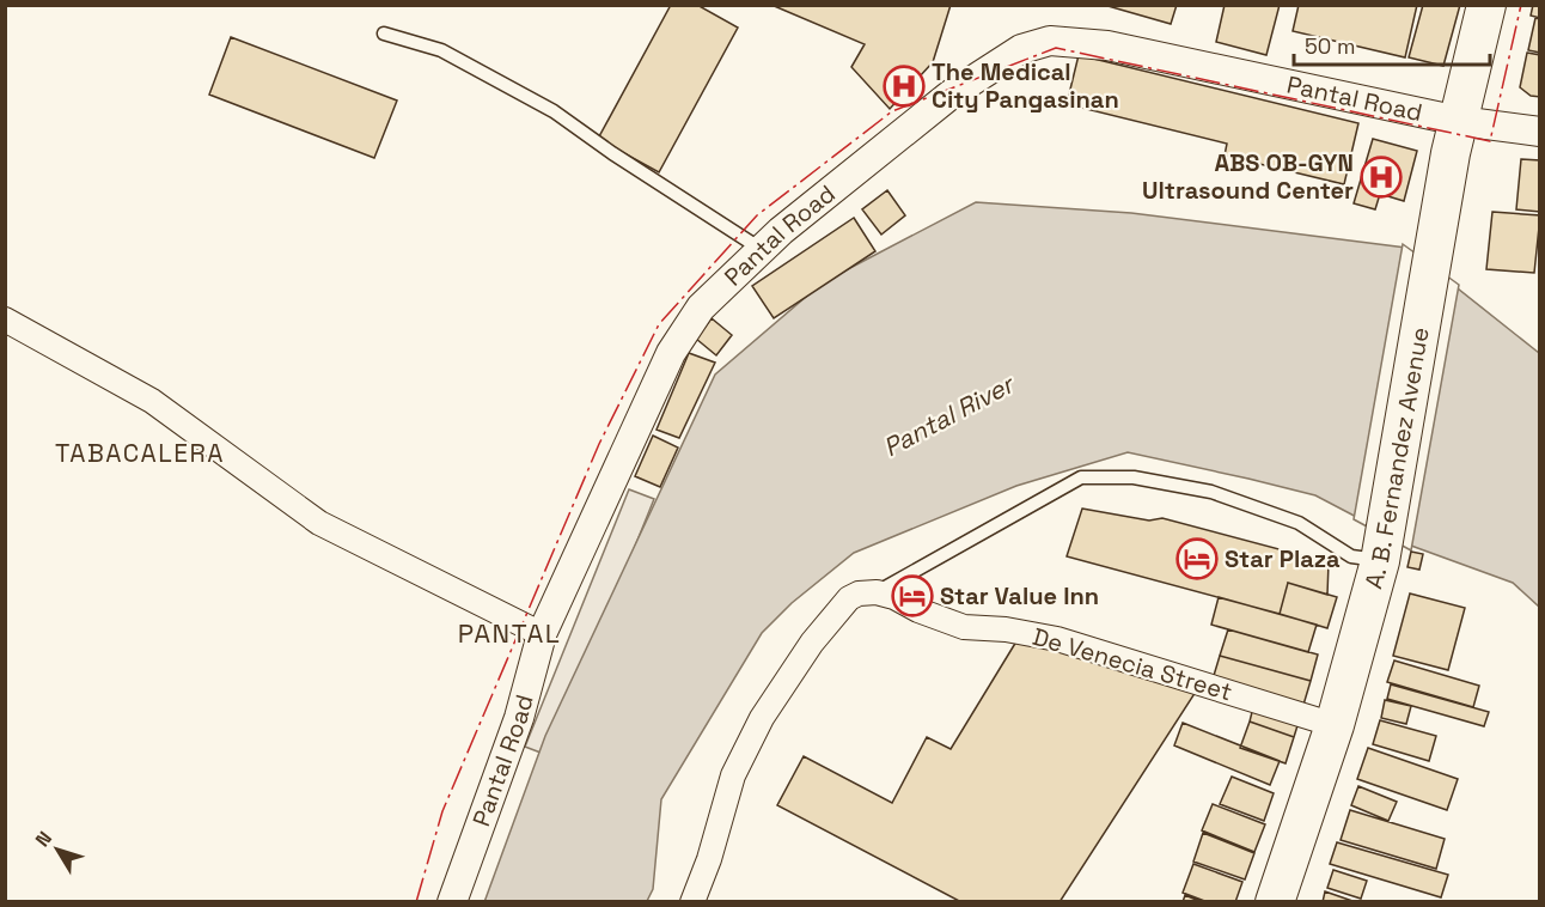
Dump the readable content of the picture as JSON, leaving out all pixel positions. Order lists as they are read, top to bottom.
{
  "streets": {
    "main road": ["A. B. Fernandez Avenue"],
    "street": ["Pantal Road", "De Venecia Street"]
  },
  "crossings": [
    ["Pantal Road", "A. B. Fernandez Avenue"],
    ["A. B. Fernandez Avenue", "De Venecia Street"]
  ],
  "districts": ["TABACALERA", "PANTAL"],
  "water": ["Pantal River"],
  "places": {
    "hospital": ["The Medical City Pangasinan", "ABS OB-GYN Ultrasound Center"],
    "hotel": ["Star Plaza", "Star Value Inn"]
  },
  "scale_bar": "50 m",
  "north": "top left"
}
